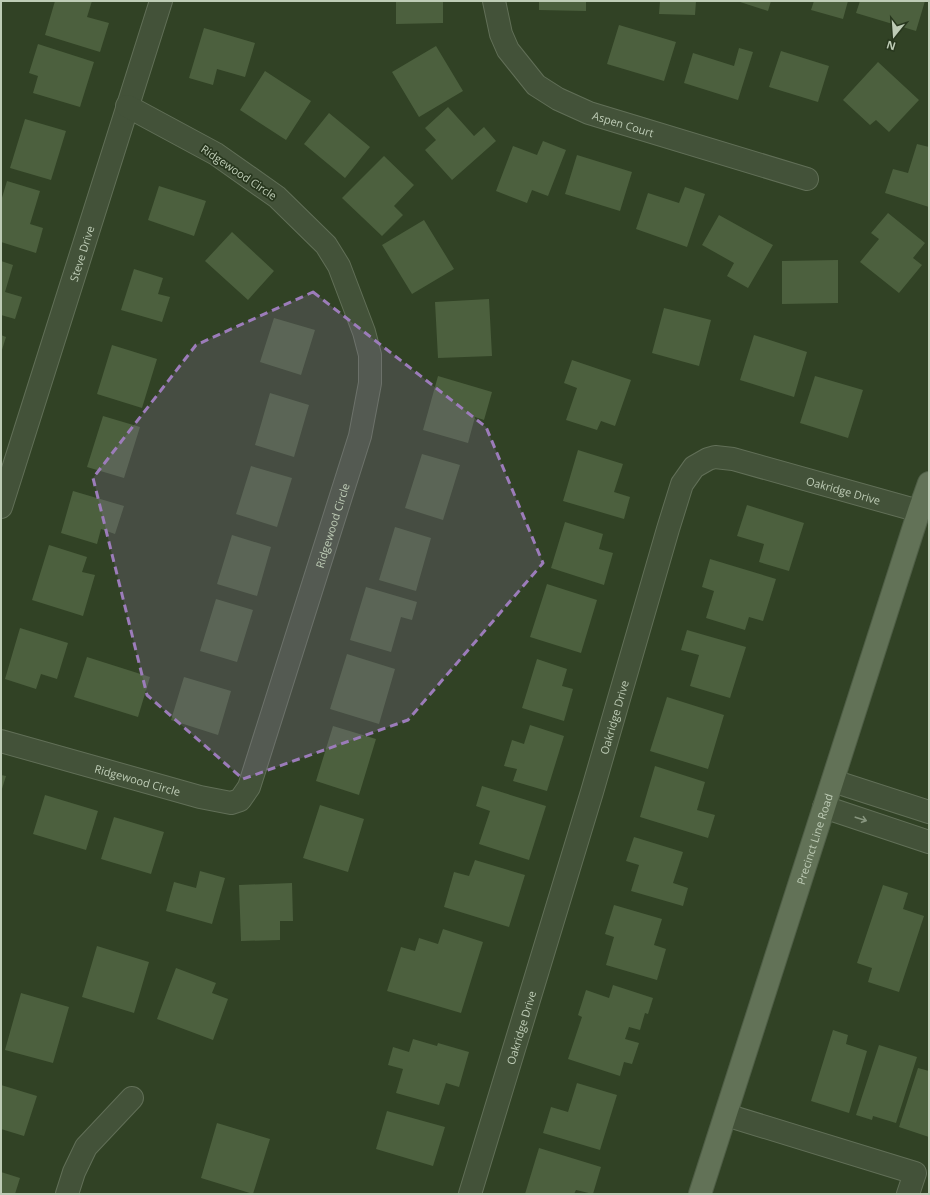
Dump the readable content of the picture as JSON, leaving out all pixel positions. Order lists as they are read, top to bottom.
{
  "streets": {
    "main road": ["Precinct Line Road"],
    "street": [
      "Aspen Court",
      "Ridgewood Circle",
      "Steve Drive",
      "Oakridge Drive"
    ]
  },
  "crossings": [
    ["Ridgewood Circle", "Steve Drive"],
    ["Oakridge Drive", "Precinct Line Road"]
  ],
  "north": "bottom"
}
